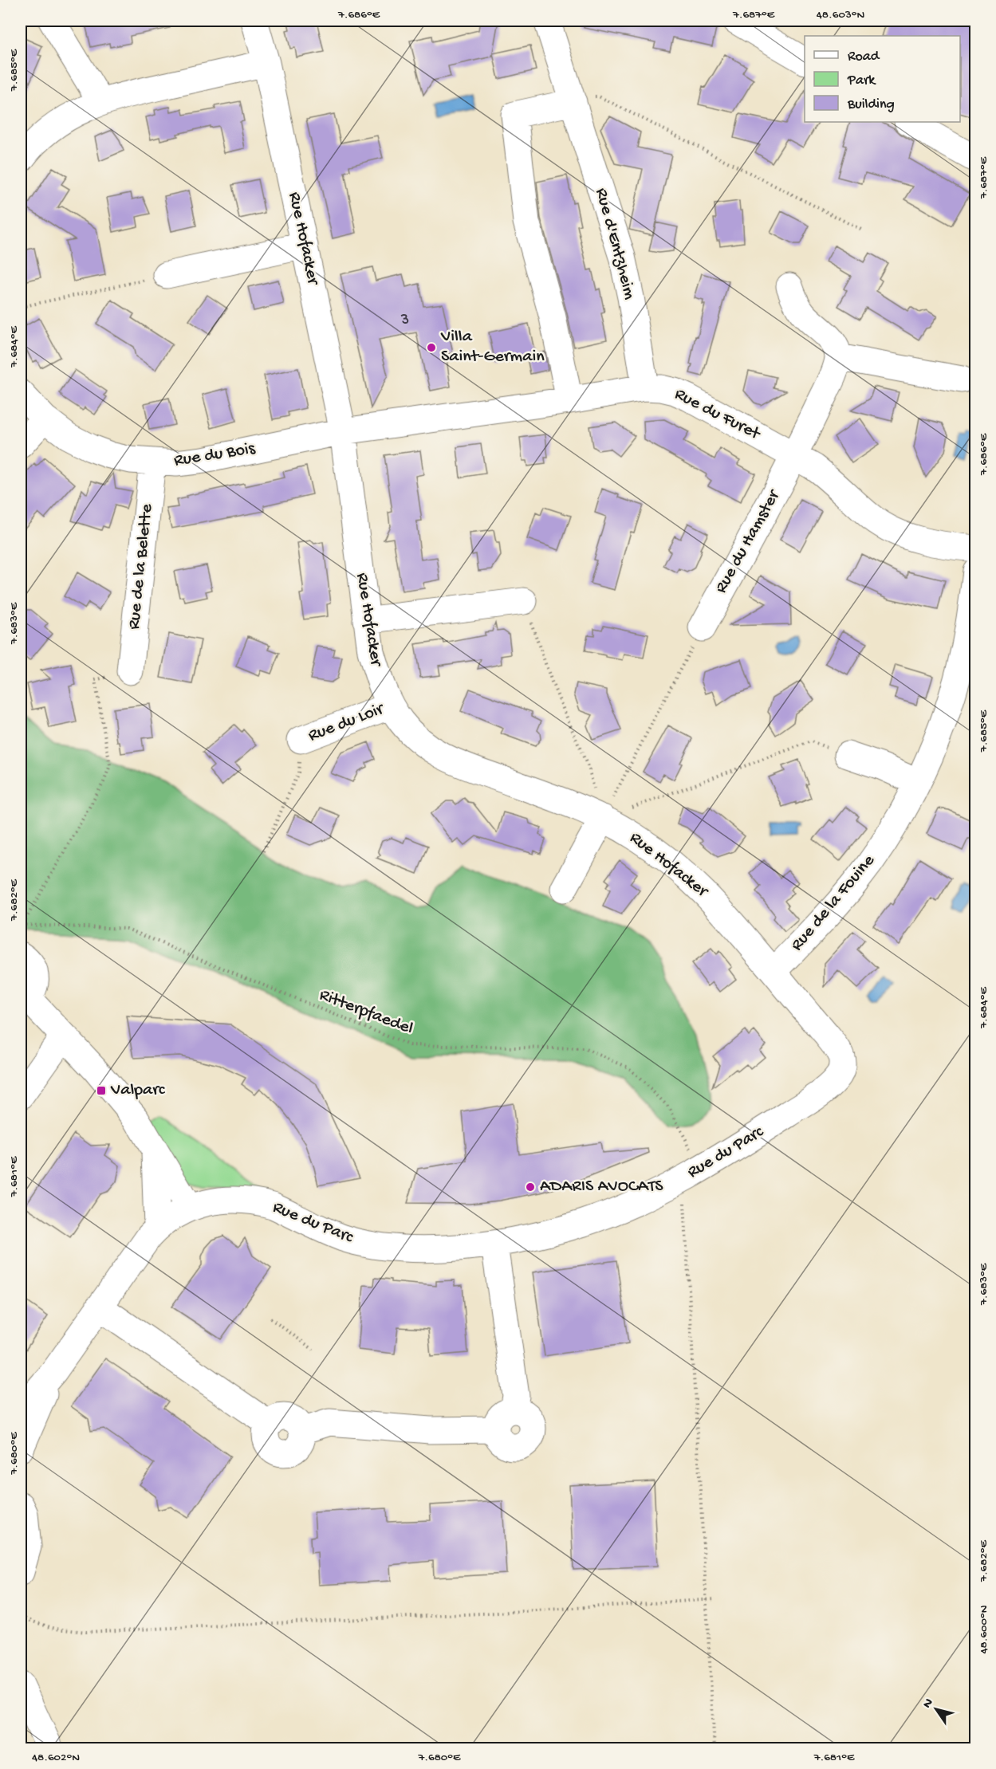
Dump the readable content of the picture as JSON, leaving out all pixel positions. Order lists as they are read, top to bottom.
{
  "streets": {
    "street": [
      "Rue Hofacker",
      "Rue d'Entzheim",
      "Rue du Furet",
      "Rue du Bois",
      "Rue du Hamster",
      "Rue de la Belette",
      "Rue du Loir",
      "Rue de la Fouine",
      "Rue du Parc"
    ],
    "path": ["Ritterpfaedel"]
  },
  "crossings": [
    ["Rue Hofacker", "Rue du Furet"],
    ["Rue Hofacker", "Rue du Bois"],
    ["Rue Hofacker", "Rue du Loir"],
    ["Rue Hofacker", "Rue de la Fouine"],
    ["Rue Hofacker", "Rue du Parc"],
    ["Rue d'Entzheim", "Rue du Furet"],
    ["Rue du Furet", "Rue du Bois"],
    ["Rue du Furet", "Rue du Hamster"],
    ["Rue du Bois", "Rue de la Belette"]
  ],
  "places": {
    "other": ["Villa Saint-Germain", "ADARIS AVOCATS"],
    "transit": ["Valparc"]
  },
  "house_numbers": ["3"],
  "legend": ["Road", "Park", "Building"],
  "north": "top left",
  "coordinates": [
    "7.686°E",
    "7.687°E",
    "48.603°N",
    "7.685°E",
    "7.684°E",
    "7.683°E",
    "7.682°E",
    "7.681°E",
    "7.680°E",
    "48.600°N",
    "48.602°N"
  ]
}
